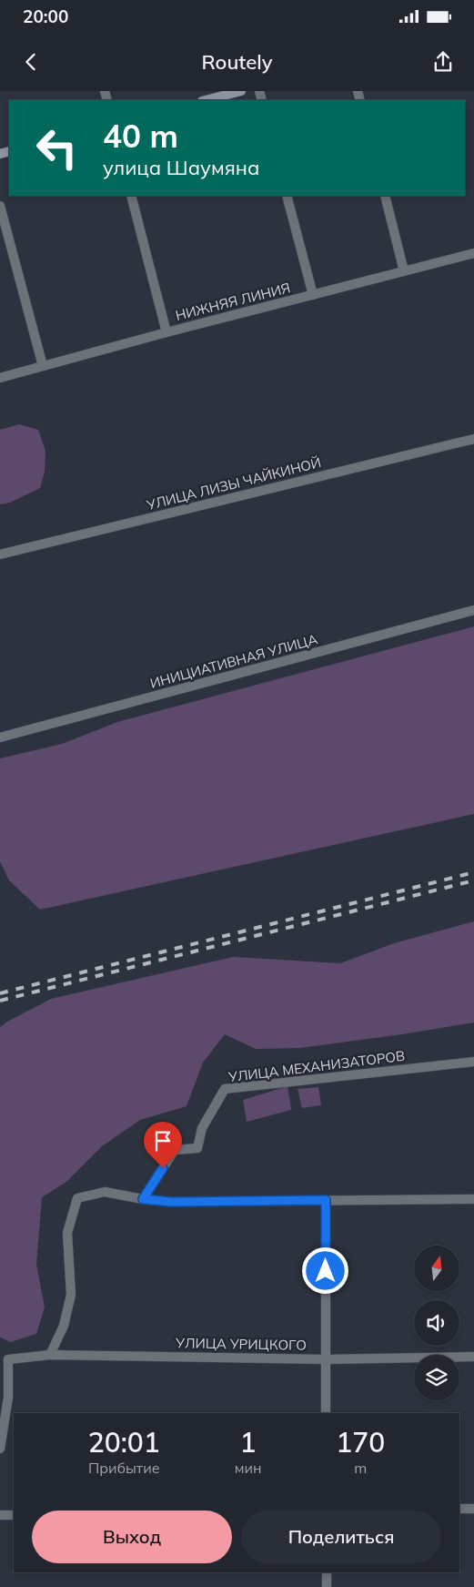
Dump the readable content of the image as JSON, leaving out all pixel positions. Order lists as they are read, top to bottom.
{
  "streets": {
    "street": [
      "НИЖНЯЯ ЛИНИЯ",
      "УЛИЦА ЛИЗЫ ЧАЙКИНОЙ",
      "ИНИЦИАТИВНАЯ УЛИЦА",
      "УЛИЦА МЕХАНИЗАТОРОВ",
      "УЛИЦА УРИЦКОГО"
    ]
  },
  "north": "top",
  "page": {
    "status": "20:00",
    "header": "Routely",
    "turn": ["40 m", "улица Шаумяна"],
    "eta": [
      "20:01",
      "Прибытие",
      "1",
      "мин",
      "170",
      "m"
    ],
    "buttons": ["Выход", "Поделиться"]
  }
}
